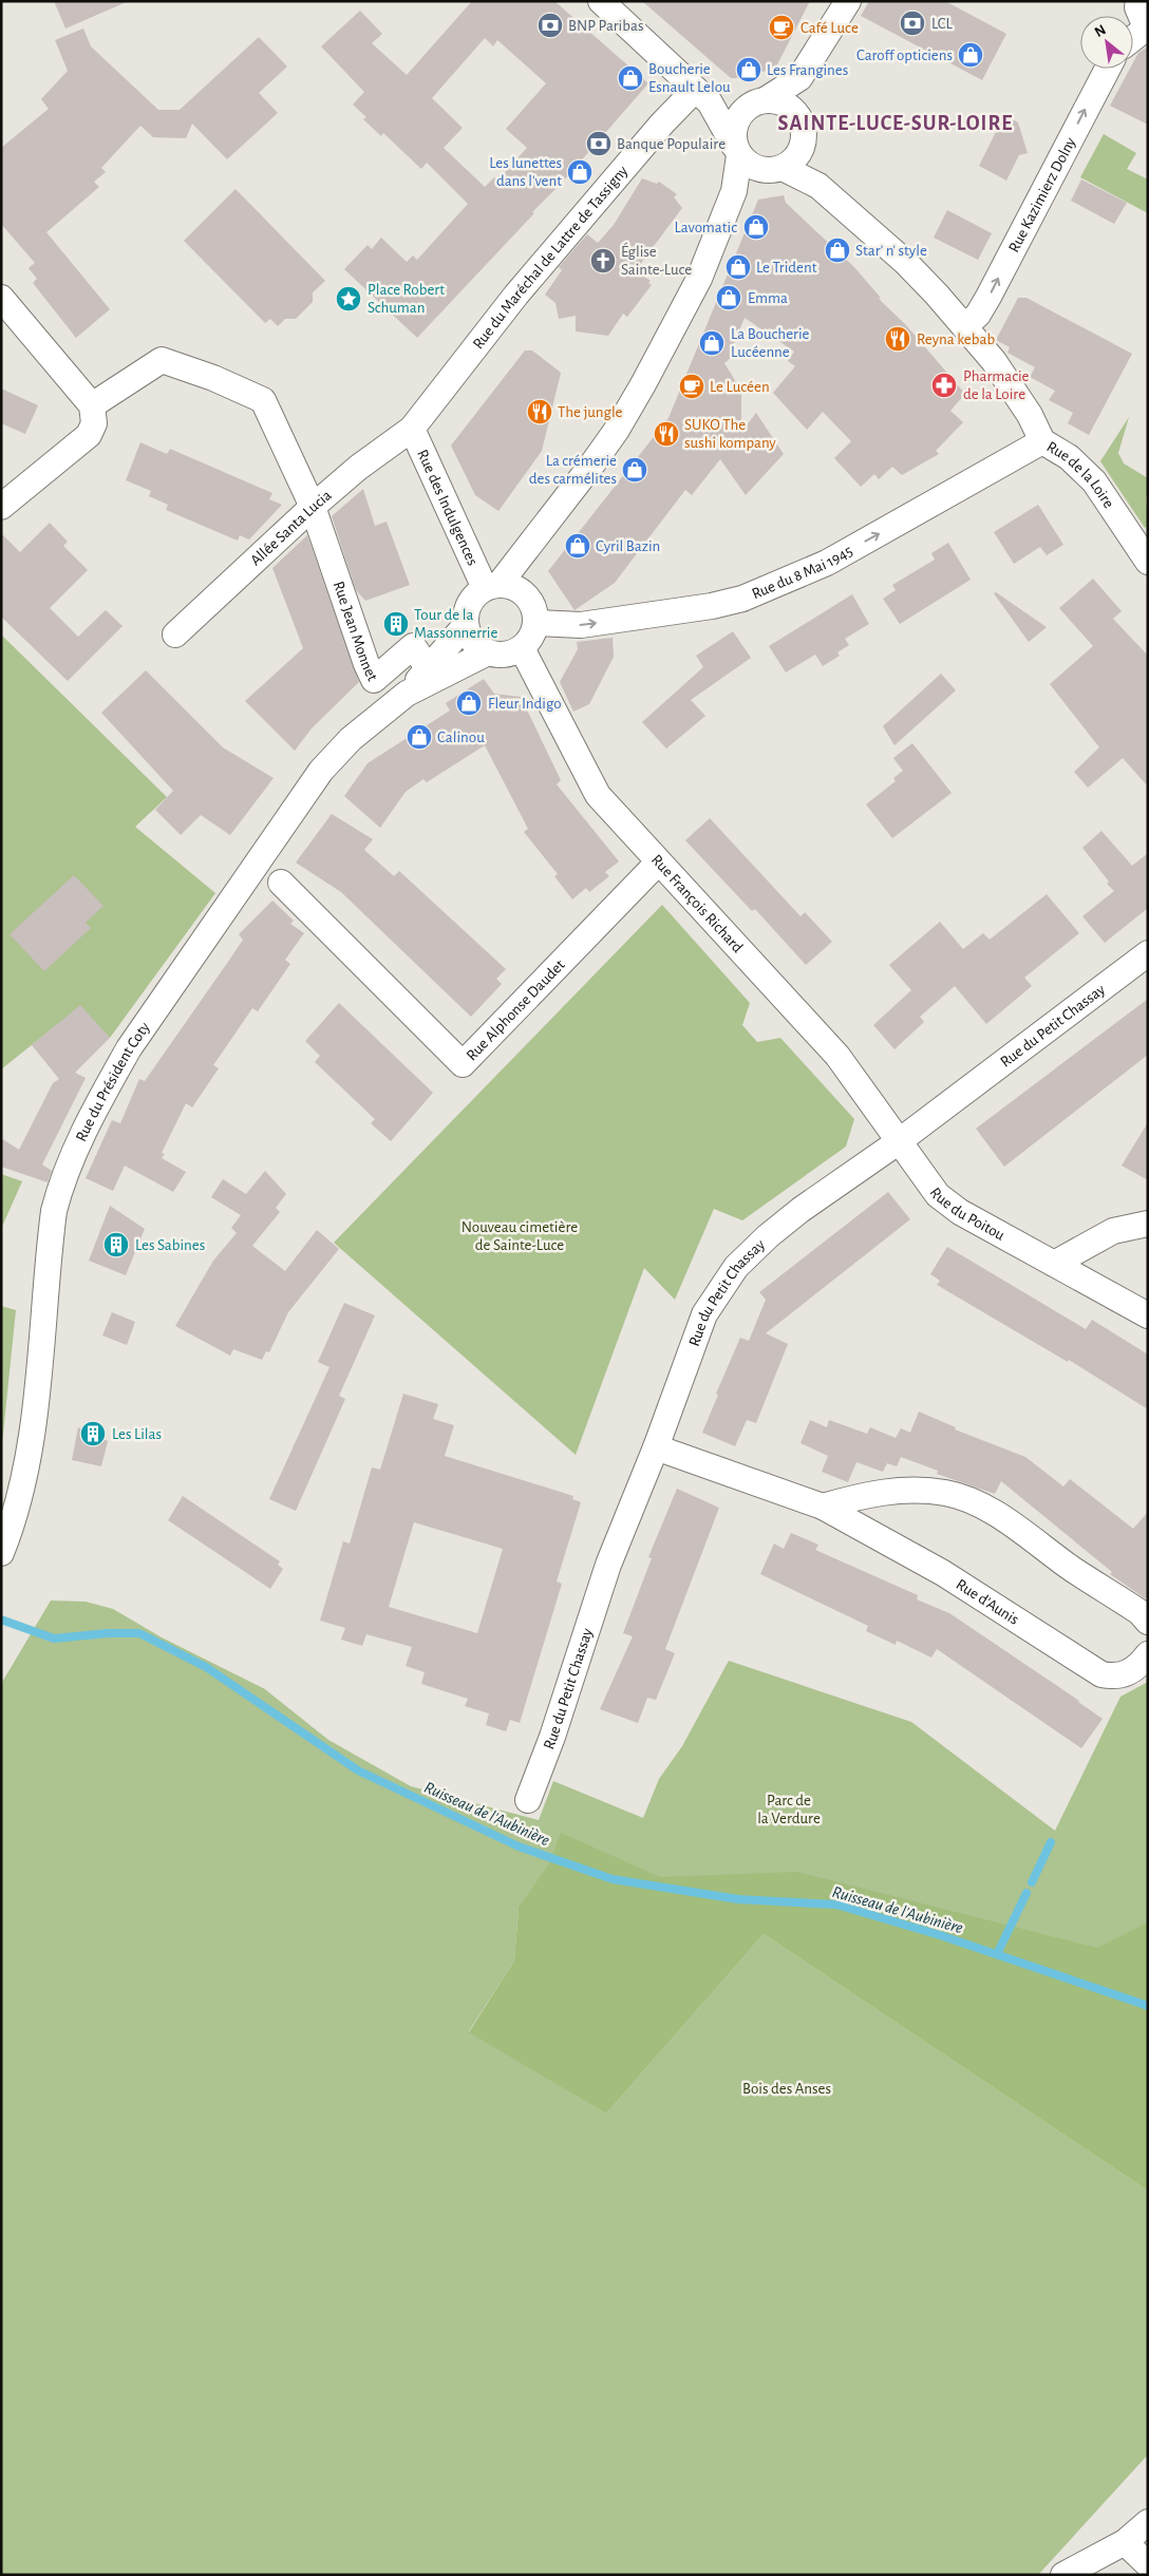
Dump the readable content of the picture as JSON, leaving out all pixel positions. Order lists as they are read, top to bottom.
{
  "streets": {
    "street": [
      "Rue Kazimierz Dolny",
      "Rue du Maréchal de Lattre de Tassigny",
      "Rue de la Loire",
      "Rue des Indulgences",
      "Allée Santa Lucia",
      "Rue du 8 Mai 1945",
      "Rue Jean Monnet",
      "Rue François Richard",
      "Rue Alphonse Daudet",
      "Rue du Petit Chassay",
      "Rue du Président Coty",
      "Rue du Poitou",
      "Rue d'Aunis"
    ]
  },
  "crossings": [
    ["Rue Kazimierz Dolny", "Rue de la Loire"],
    ["Rue du Maréchal de Lattre de Tassigny", "Rue des Indulgences"],
    ["Rue du Maréchal de Lattre de Tassigny", "Allée Santa Lucia"],
    ["Rue de la Loire", "Rue du 8 Mai 1945"],
    ["Rue des Indulgences", "Allée Santa Lucia"],
    ["Rue des Indulgences", "Rue du 8 Mai 1945"],
    ["Rue des Indulgences", "Rue François Richard"],
    ["Rue des Indulgences", "Rue du Président Coty"],
    ["Allée Santa Lucia", "Rue Jean Monnet"],
    ["Rue du 8 Mai 1945", "Rue François Richard"],
    ["Rue du 8 Mai 1945", "Rue du Président Coty"],
    ["Rue Jean Monnet", "Rue du Président Coty"],
    ["Rue François Richard", "Rue Alphonse Daudet"],
    ["Rue François Richard", "Rue du Petit Chassay"],
    ["Rue François Richard", "Rue du Président Coty"],
    ["Rue François Richard", "Rue du Poitou"],
    ["Rue du Petit Chassay", "Rue du Poitou"],
    ["Rue du Petit Chassay", "Rue d'Aunis"]
  ],
  "one_way": ["Rue Kazimierz Dolny", "Rue du 8 Mai 1945"],
  "districts": ["SAINTE-LUCE-SUR-LOIRE"],
  "water": ["Ruisseau de l'Aubinière"],
  "parks": ["Nouveau cimetière de Sainte-Luce", "Parc de la Verdure", "Bois des Anses"],
  "places": {
    "bank": ["LCL", "BNP Paribas", "Banque Populaire"],
    "cafe": ["Café Luce", "Le Lucéen"],
    "shop": [
      "Caroff opticiens",
      "Les Frangines",
      "Boucherie Esnault Lelou",
      "Les lunettes dans l'vent",
      "Lavomatic",
      "Star' n' style",
      "Le Trident",
      "Emma",
      "La Boucherie Lucéenne",
      "La crémerie des carmélites",
      "Cyril Bazin",
      "Fleur Indigo",
      "Calinou"
    ],
    "church": ["Église Sainte-Luce"],
    "place": ["Place Robert Schuman"],
    "restaurant": ["Reyna kebab", "The jungle", "SUKO The sushi kompany"],
    "pharmacy": ["Pharmacie de la Loire"],
    "building": ["Tour de la Massonnerrie", "Les Sabines", "Les Lilas"]
  },
  "north": "top left"
}
